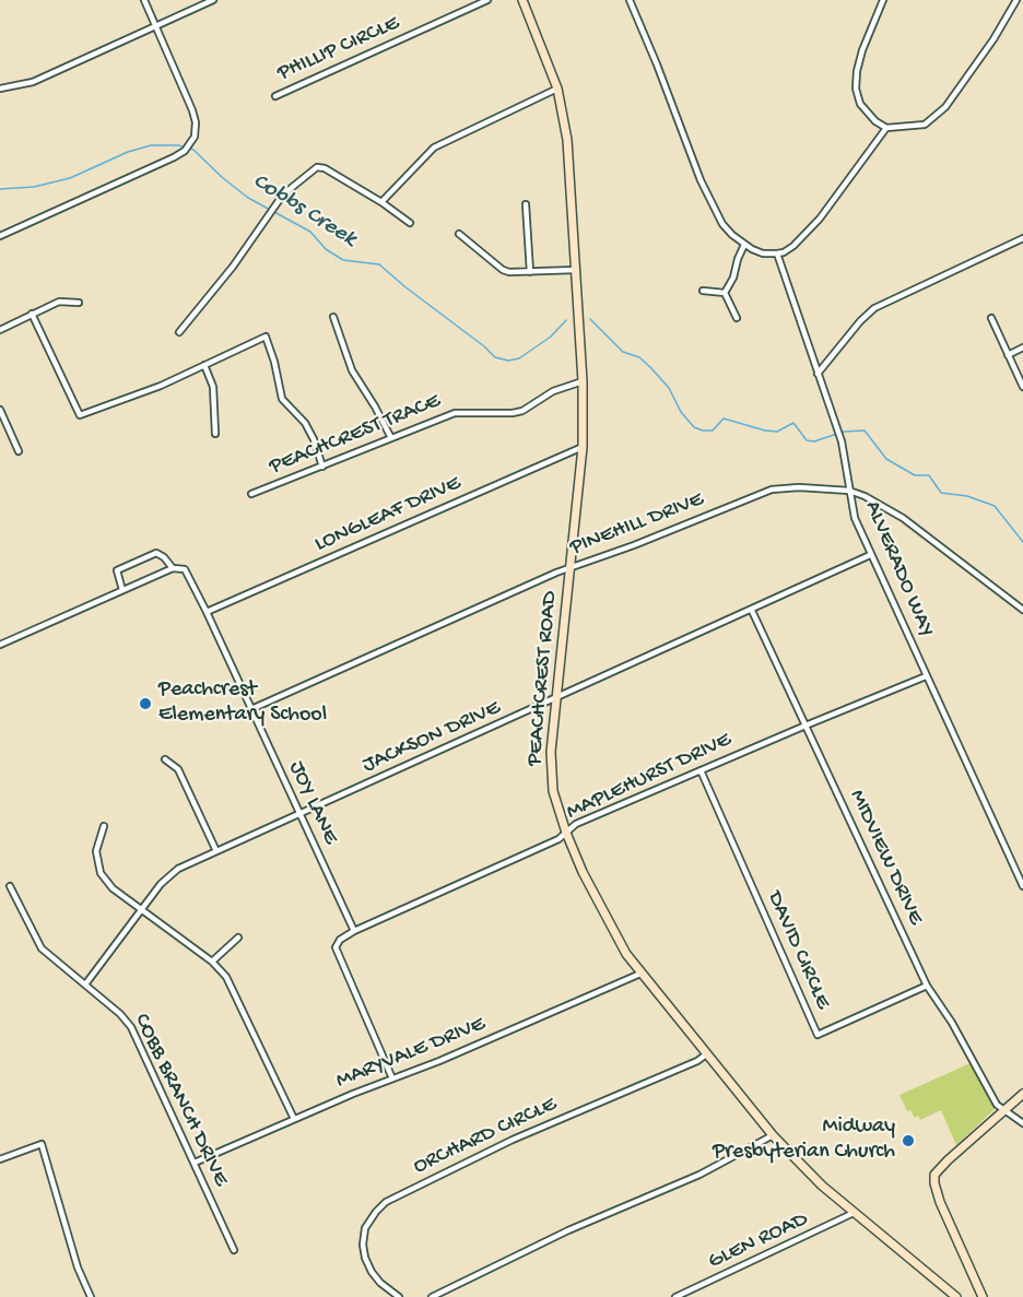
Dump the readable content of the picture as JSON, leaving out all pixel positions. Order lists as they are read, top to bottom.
{
  "streets": {
    "street": [
      "PHILLIP CIRCLE",
      "PEACHCREST TRACE",
      "LONGLEAF DRIVE",
      "PINEHILL DRIVE",
      "ALVERADO WAY",
      "PEACHCREST ROAD",
      "JACKSON DRIVE",
      "MAPLEHURST DRIVE",
      "JOY LANE",
      "MIDVIEW DRIVE",
      "DAVID CIRCLE",
      "MARYVALE DRIVE",
      "COBB BRANCH DRIVE",
      "ORCHARD CIRCLE",
      "GLEN ROAD"
    ]
  },
  "crossings": [
    ["PEACHCREST TRACE", "PEACHCREST ROAD"],
    ["LONGLEAF DRIVE", "PEACHCREST ROAD"],
    ["LONGLEAF DRIVE", "JOY LANE"],
    ["PINEHILL DRIVE", "ALVERADO WAY"],
    ["PINEHILL DRIVE", "PEACHCREST ROAD"],
    ["PINEHILL DRIVE", "JOY LANE"],
    ["ALVERADO WAY", "JACKSON DRIVE"],
    ["ALVERADO WAY", "MAPLEHURST DRIVE"],
    ["PEACHCREST ROAD", "JACKSON DRIVE"],
    ["PEACHCREST ROAD", "MAPLEHURST DRIVE"],
    ["PEACHCREST ROAD", "MARYVALE DRIVE"],
    ["PEACHCREST ROAD", "ORCHARD CIRCLE"],
    ["PEACHCREST ROAD", "GLEN ROAD"],
    ["JACKSON DRIVE", "JOY LANE"],
    ["JACKSON DRIVE", "MIDVIEW DRIVE"],
    ["JACKSON DRIVE", "COBB BRANCH DRIVE"],
    ["MAPLEHURST DRIVE", "JOY LANE"],
    ["MAPLEHURST DRIVE", "MIDVIEW DRIVE"],
    ["MAPLEHURST DRIVE", "DAVID CIRCLE"],
    ["MIDVIEW DRIVE", "DAVID CIRCLE"],
    ["MARYVALE DRIVE", "COBB BRANCH DRIVE"]
  ],
  "water": ["Cobbs Creek"],
  "places": ["Peachcrest Elementary School", "Midway Presbyterian Church"]
}
